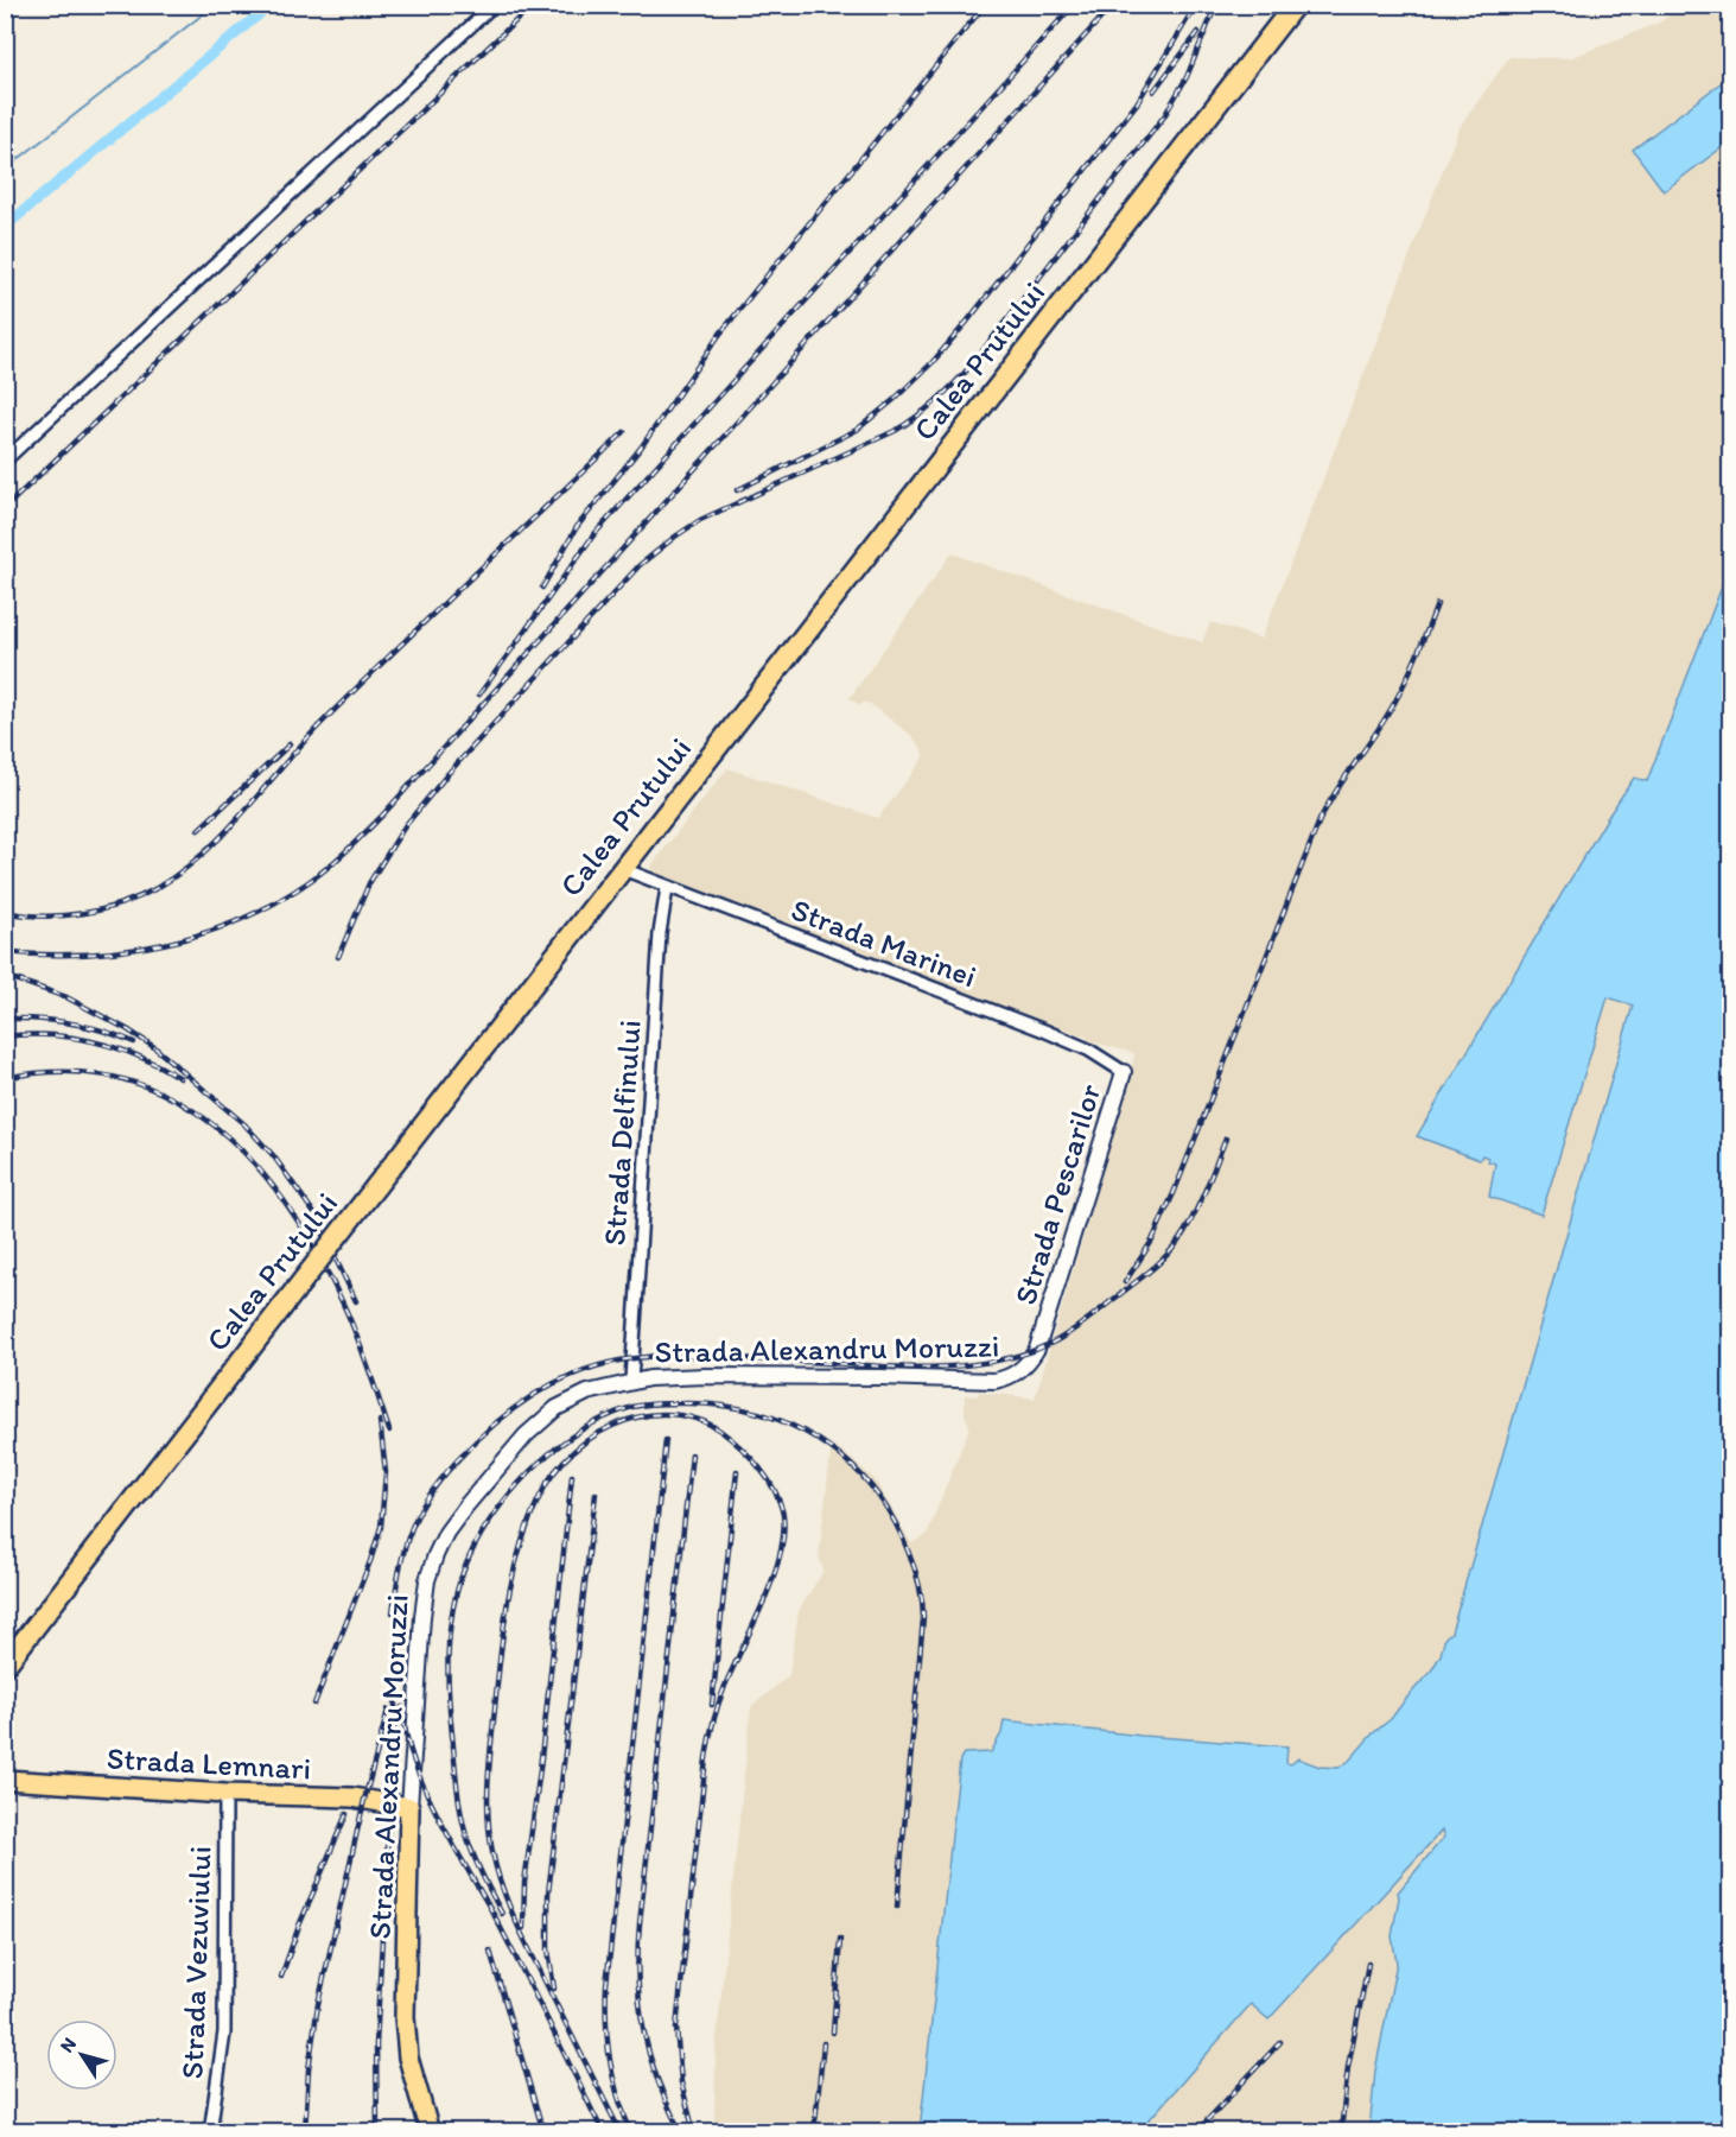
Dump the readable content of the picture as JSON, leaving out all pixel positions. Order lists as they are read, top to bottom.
{
  "streets": {
    "highway": ["Calea Prutului"],
    "main road": ["Strada Alexandru Moruzzi", "Strada Lemnari"],
    "street": [
      "Strada Marinei",
      "Strada Delfinului",
      "Strada Pescarilor",
      "Strada Vezuviului"
    ]
  },
  "crossings": [
    ["Calea Prutului", "Strada Marinei"],
    ["Strada Marinei", "Strada Delfinului"],
    ["Strada Marinei", "Strada Pescarilor"],
    ["Strada Delfinului", "Strada Alexandru Moruzzi"],
    ["Strada Pescarilor", "Strada Alexandru Moruzzi"],
    ["Strada Alexandru Moruzzi", "Strada Lemnari"],
    ["Strada Lemnari", "Strada Vezuviului"]
  ],
  "north": "top left"
}
